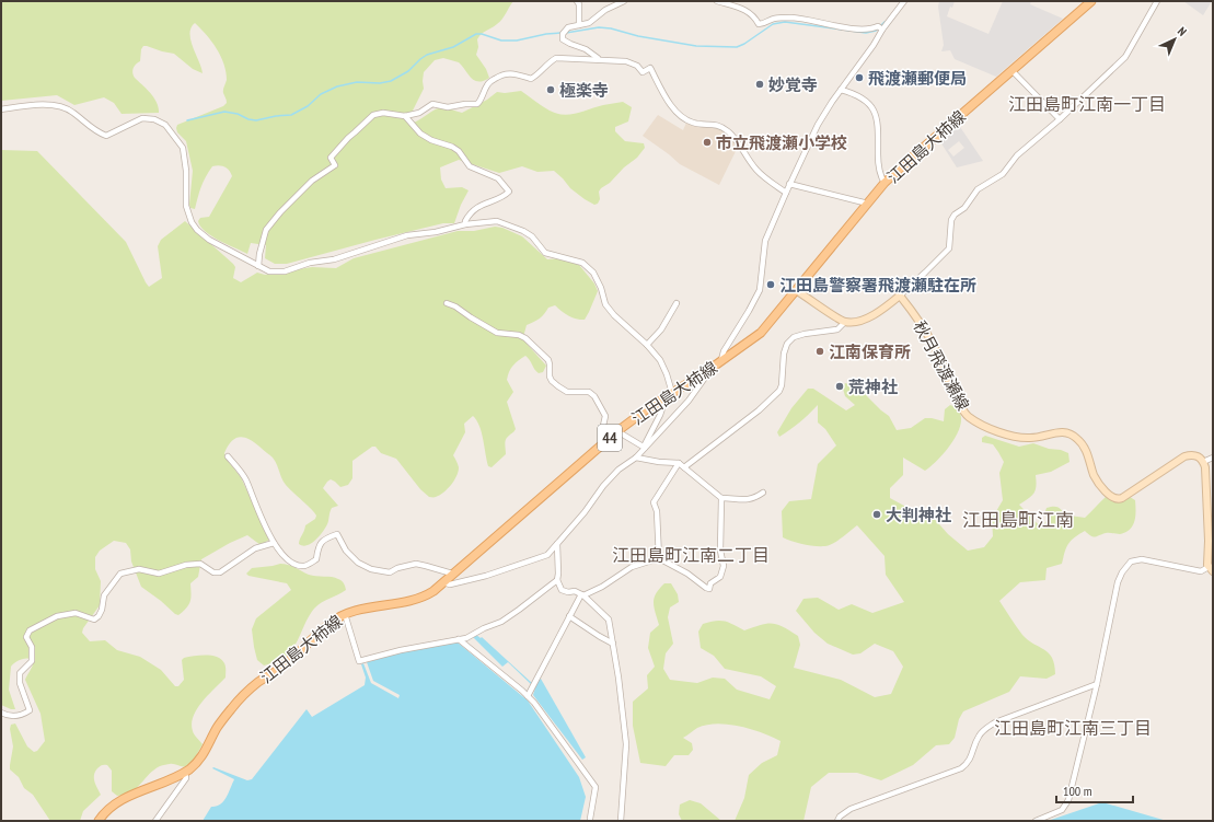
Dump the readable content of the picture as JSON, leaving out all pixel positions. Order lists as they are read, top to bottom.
{
  "streets": {
    "main road": ["江田島大柿線", "秋月飛渡瀬線", "44"]
  },
  "districts": [
    "江田島町江南一丁目",
    "江田島町江南",
    "江田島町江南二丁目",
    "江田島町江南三丁目"
  ],
  "places": [
    "飛渡瀬郵便局",
    "妙覚寺",
    "極楽寺",
    "市立飛渡瀬小学校",
    "江田島警察署飛渡瀬駐在所",
    "江南保育所",
    "荒神社",
    "大判神社"
  ],
  "scale_bar": "100 m",
  "north": "top right"
}
